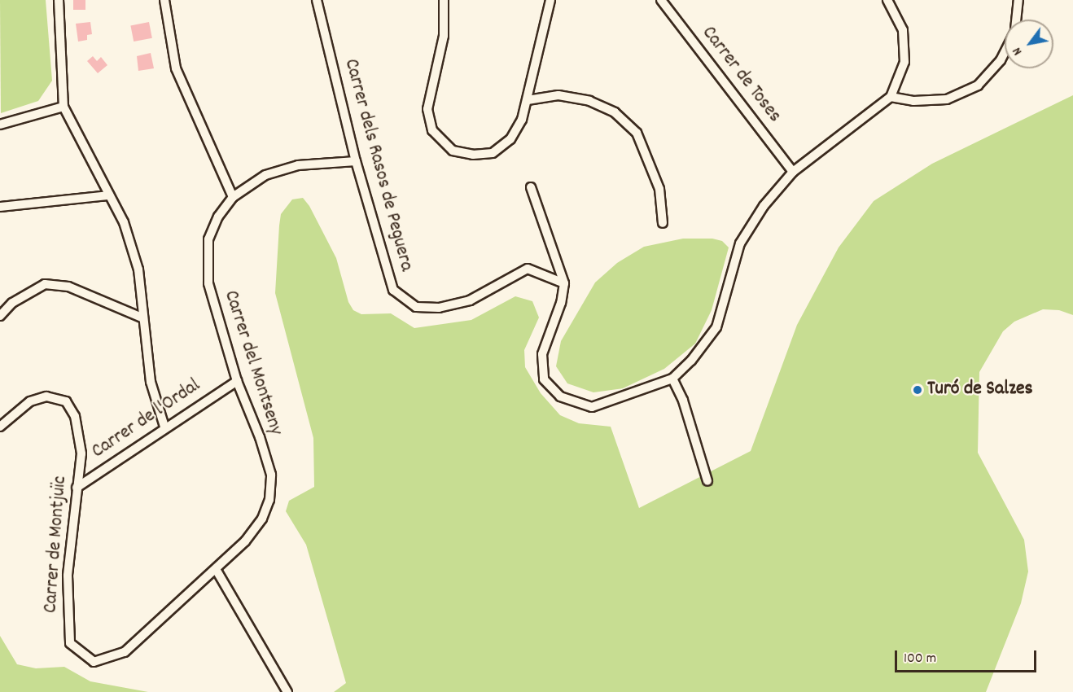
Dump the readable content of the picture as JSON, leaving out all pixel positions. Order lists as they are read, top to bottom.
{
  "streets": {
    "street": [
      "Carrer de Toses",
      "Carrer dels Rasos de Peguera",
      "Carrer del Montseny",
      "Carrer de l'Ordal",
      "Carrer de Montjuïc"
    ]
  },
  "crossings": [
    ["Carrer dels Rasos de Peguera", "Carrer del Montseny"],
    ["Carrer del Montseny", "Carrer de l'Ordal"],
    ["Carrer del Montseny", "Carrer de Montjuïc"],
    ["Carrer de l'Ordal", "Carrer de Montjuïc"]
  ],
  "places": ["Turó de Salzes"],
  "scale_bar": "100 m",
  "north": "bottom left"
}
